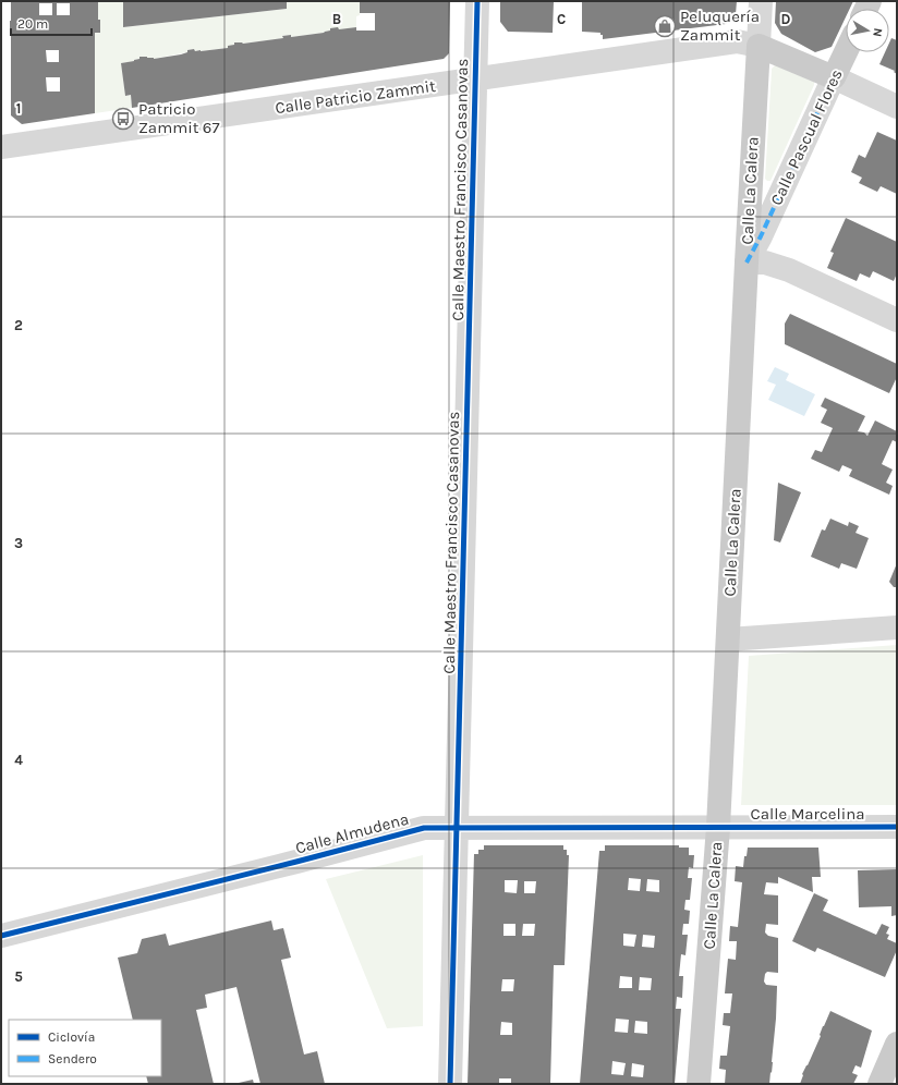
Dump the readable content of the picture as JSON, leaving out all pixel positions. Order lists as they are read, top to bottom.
{
  "streets": {
    "main road": ["Calle Patricio Zammit", "Calle Pascual Flores", "Calle La Calera"],
    "street": ["Calle Maestro Francisco Casanovas", "Calle Marcelina", "Calle Almudena"]
  },
  "crossings": [
    ["Calle Patricio Zammit", "Calle Pascual Flores"],
    ["Calle Patricio Zammit", "Calle Maestro Francisco Casanovas"],
    ["Calle Patricio Zammit", "Calle La Calera"],
    ["Calle Pascual Flores", "Calle La Calera"],
    ["Calle Maestro Francisco Casanovas", "Calle Almudena"],
    ["Calle La Calera", "Calle Marcelina"],
    ["Calle La Calera", "Calle Almudena"],
    ["Calle Marcelina", "Calle Almudena"]
  ],
  "places": {
    "shop": ["Peluquería Zammit"],
    "bus stop": ["Patricio Zammit 67"]
  },
  "legend": ["Ciclovía", "Sendero"],
  "scale_bar": "20 m",
  "north": "right",
  "grid": {
    "columns": ["B", "C", "D"],
    "rows": [
      "1",
      "2",
      "3",
      "4",
      "5"
    ]
  }
}
